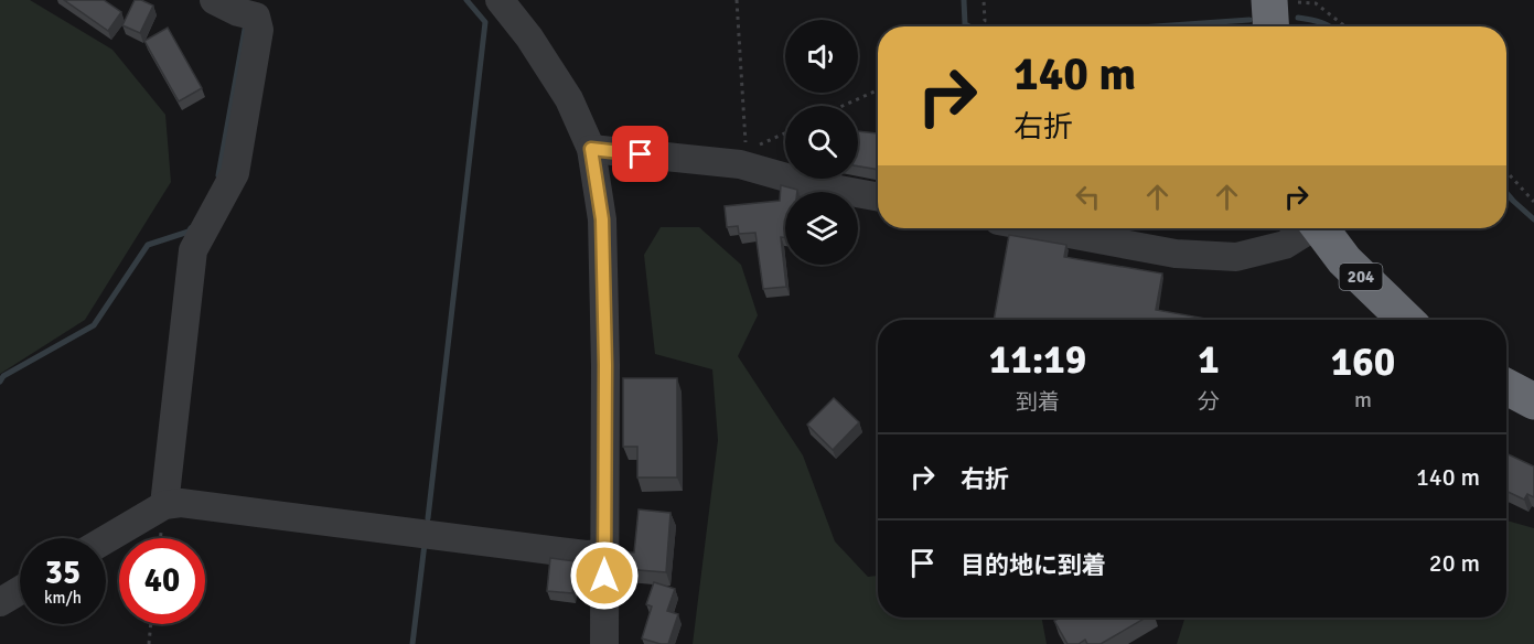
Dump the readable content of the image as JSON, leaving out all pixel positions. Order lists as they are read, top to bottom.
{
  "streets": {
    "highway": ["204"]
  },
  "page": {
    "turn": ["140 m", "右折"],
    "eta": [
      "11:19",
      "到着",
      "1",
      "分",
      "160",
      "m"
    ],
    "list": [
      {
        "name": "右折",
        "value": "140 m"
      },
      {
        "name": "目的地に到着",
        "value": "20 m"
      }
    ],
    "speed": "35 km/h",
    "limit": "40"
  }
}
